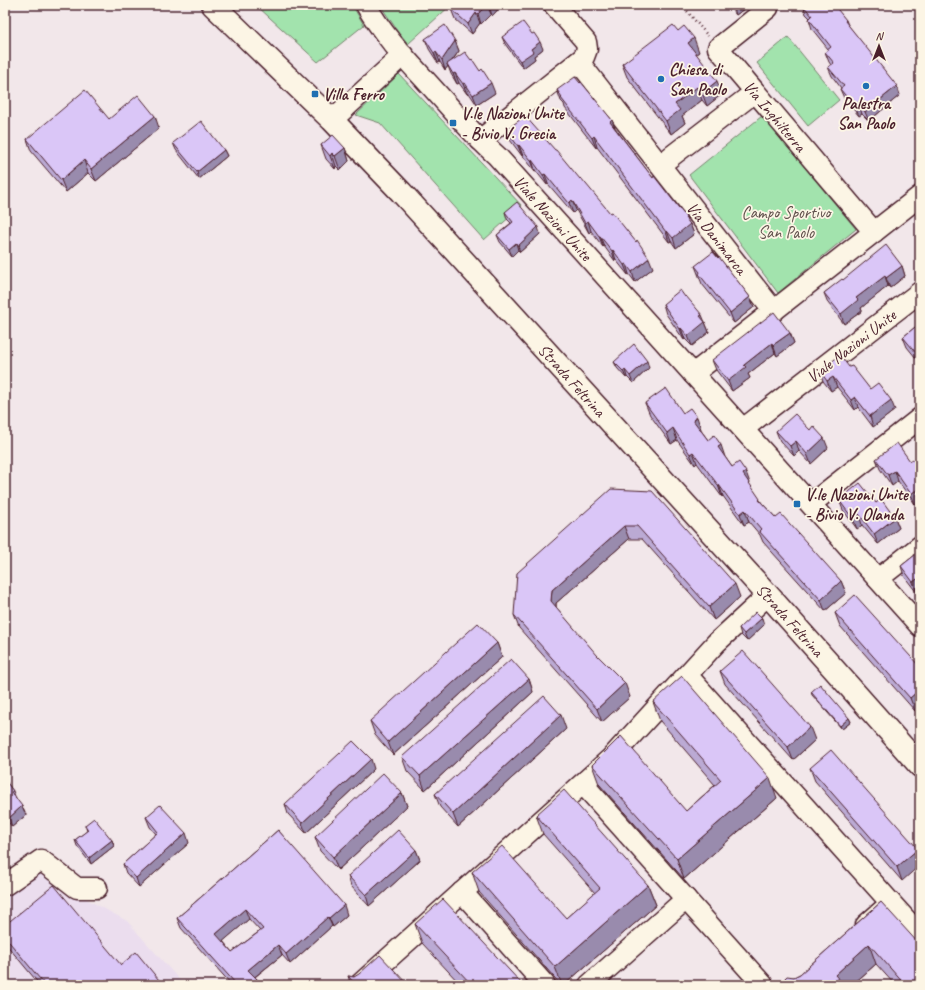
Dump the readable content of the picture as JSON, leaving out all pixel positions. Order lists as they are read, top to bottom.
{
  "streets": {
    "main road": ["Strada Feltrina"],
    "street": ["Via Inghilterra", "Viale Nazioni Unite", "Via Danimarca"]
  },
  "parks": ["Campo Sportivo San Paolo"],
  "places": {
    "other": ["Chiesa di San Paolo", "Palestra San Paolo"],
    "transit": ["Villa Ferro", "V.le Nazioni Unite - Bivio V. Grecia", "V.le Nazioni Unite - Bivio V. Olanda"]
  },
  "north": "top"
}
